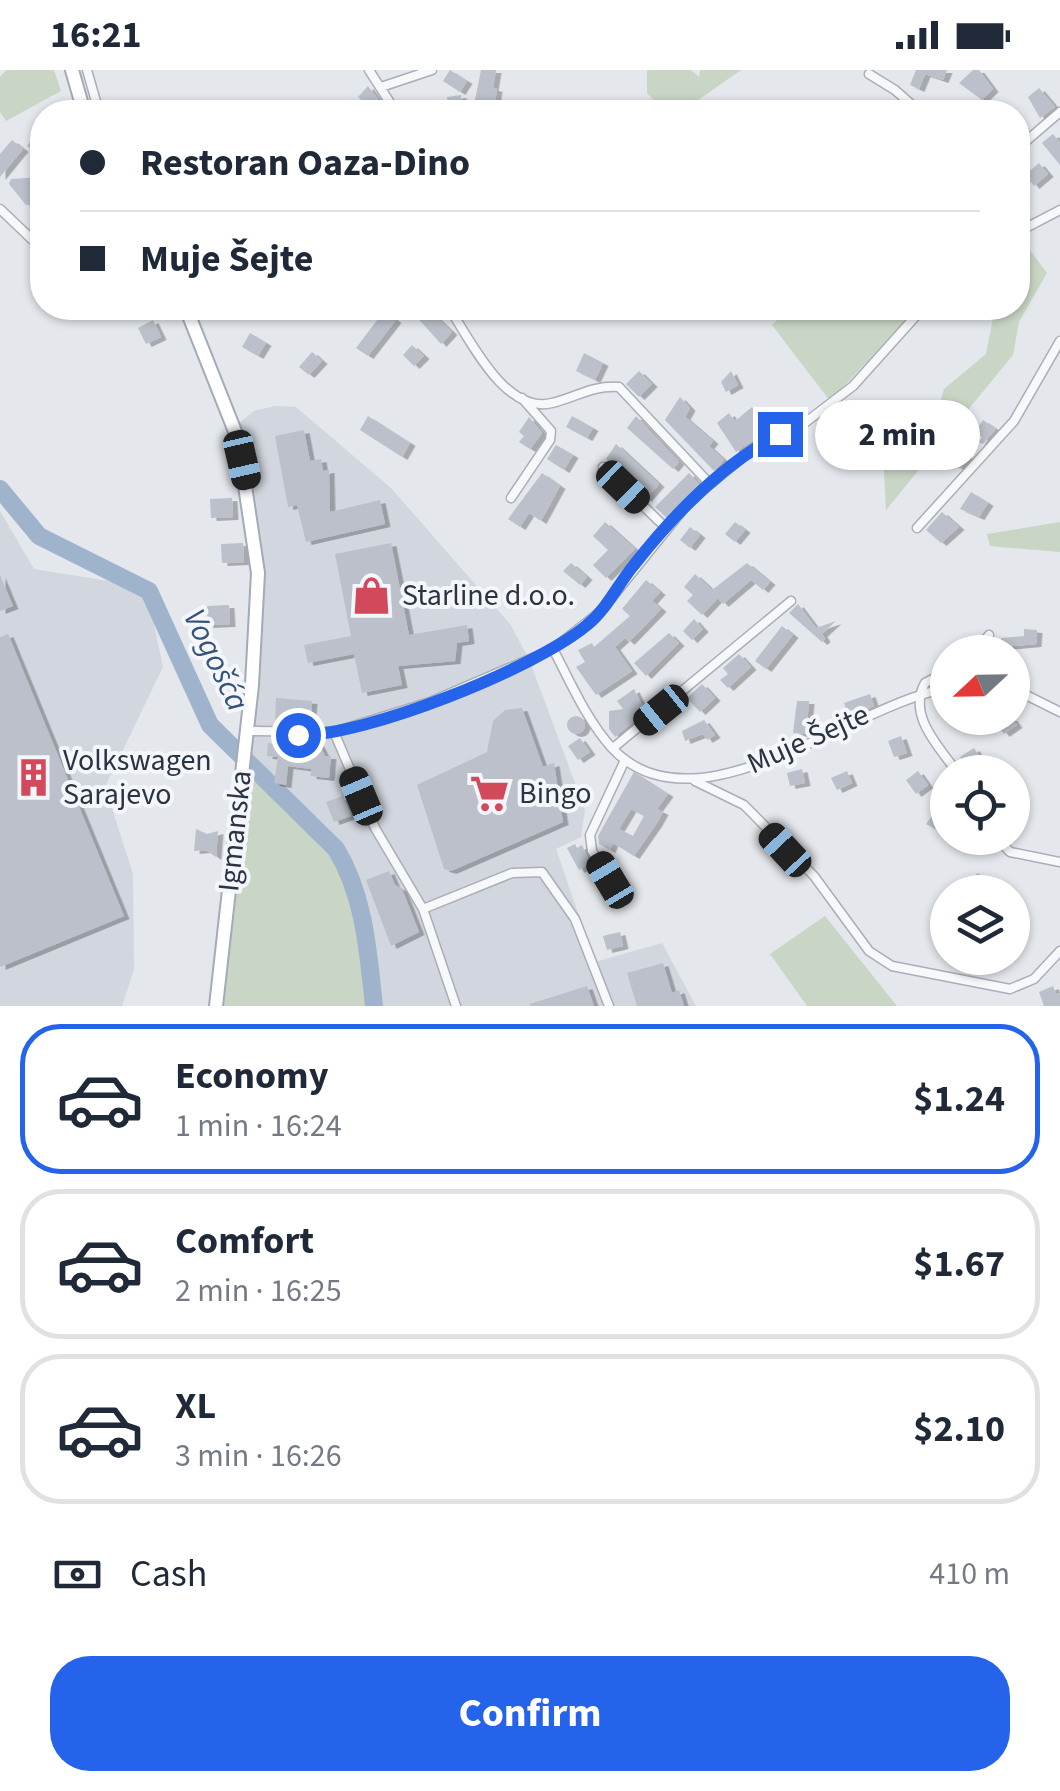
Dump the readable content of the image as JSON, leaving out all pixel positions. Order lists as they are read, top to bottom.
{
  "streets": {
    "main road": ["Igmanska"],
    "street": ["Muje Šejte"]
  },
  "water": ["Vogošća"],
  "places": {
    "shop": ["Starline d.o.o."],
    "building": ["Volkswagen Sarajevo"],
    "supermarket": ["Bingo"]
  },
  "north": "left",
  "page": {
    "status": "16:21",
    "banner": ["Restoran Oaza-Dino", "Muje Šejte"],
    "bubble": "2 min",
    "list": [
      {
        "name": "Economy",
        "note": "1 min · 16:24",
        "value": "$1.24"
      },
      {
        "name": "Comfort",
        "note": "2 min · 16:25",
        "value": "$1.67"
      },
      {
        "name": "XL",
        "note": "3 min · 16:26",
        "value": "$2.10"
      }
    ],
    "pay": ["Cash", "410 m"],
    "buttons": "Confirm"
  }
}
